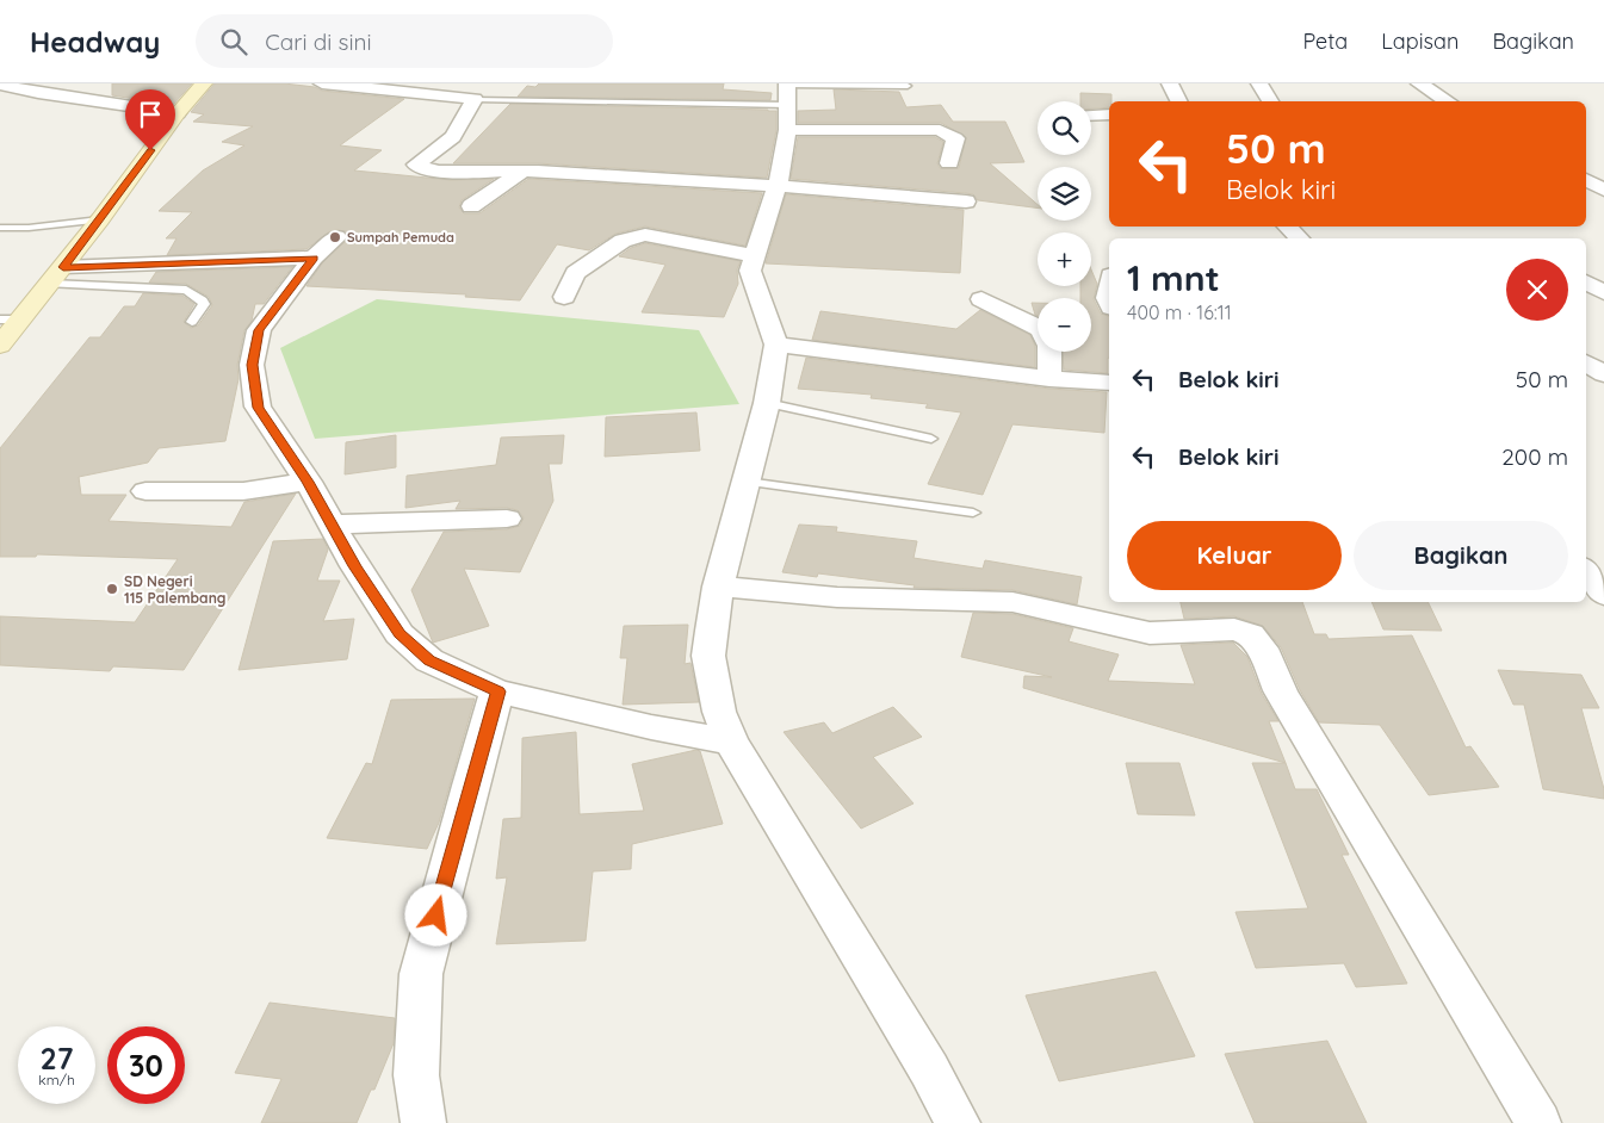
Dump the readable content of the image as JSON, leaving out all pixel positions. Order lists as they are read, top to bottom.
{
  "places": ["Sumpah Pemuda", "SD Negeri 115 Palembang"],
  "page": {
    "header": "Headway",
    "search": "Cari di sini",
    "nav": ["Peta", "Lapisan", "Bagikan"],
    "map_buttons": ["+", "−"],
    "turn": ["50 m", "Belok kiri"],
    "heading": ["1 mnt", "400 m · 16:11"],
    "list": [
      {
        "name": "Belok kiri",
        "value": "50 m"
      },
      {
        "name": "Belok kiri",
        "value": "200 m"
      }
    ],
    "buttons": ["Keluar", "Bagikan"],
    "speed": "27 km/h",
    "limit": "30"
  }
}
